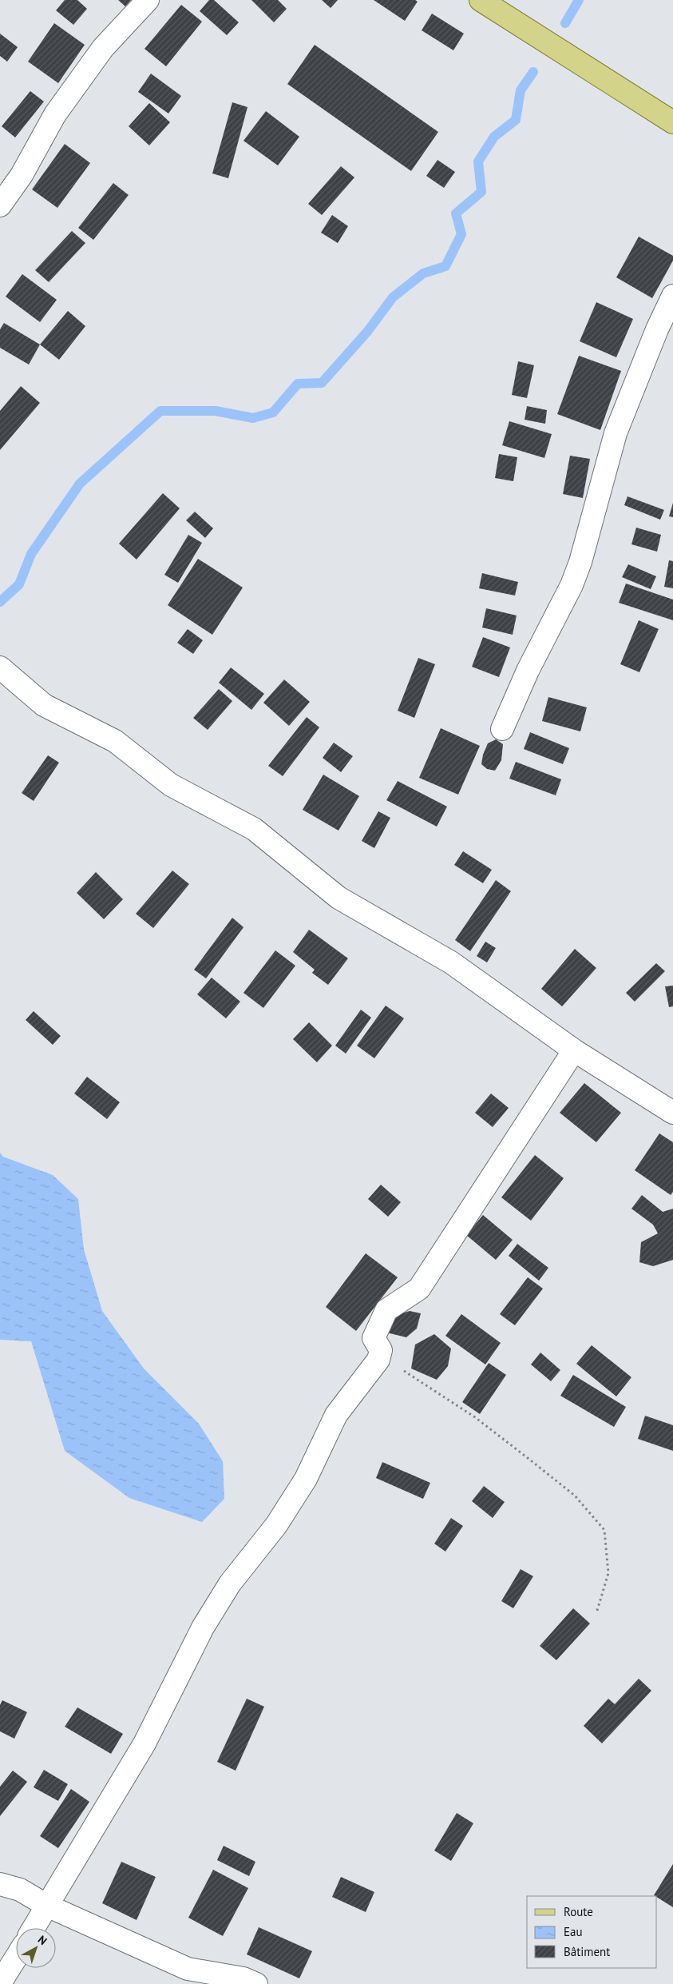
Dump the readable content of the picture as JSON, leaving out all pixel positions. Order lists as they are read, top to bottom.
{
  "legend": ["Route", "Eau", "Bâtiment"],
  "north": "top right"
}
